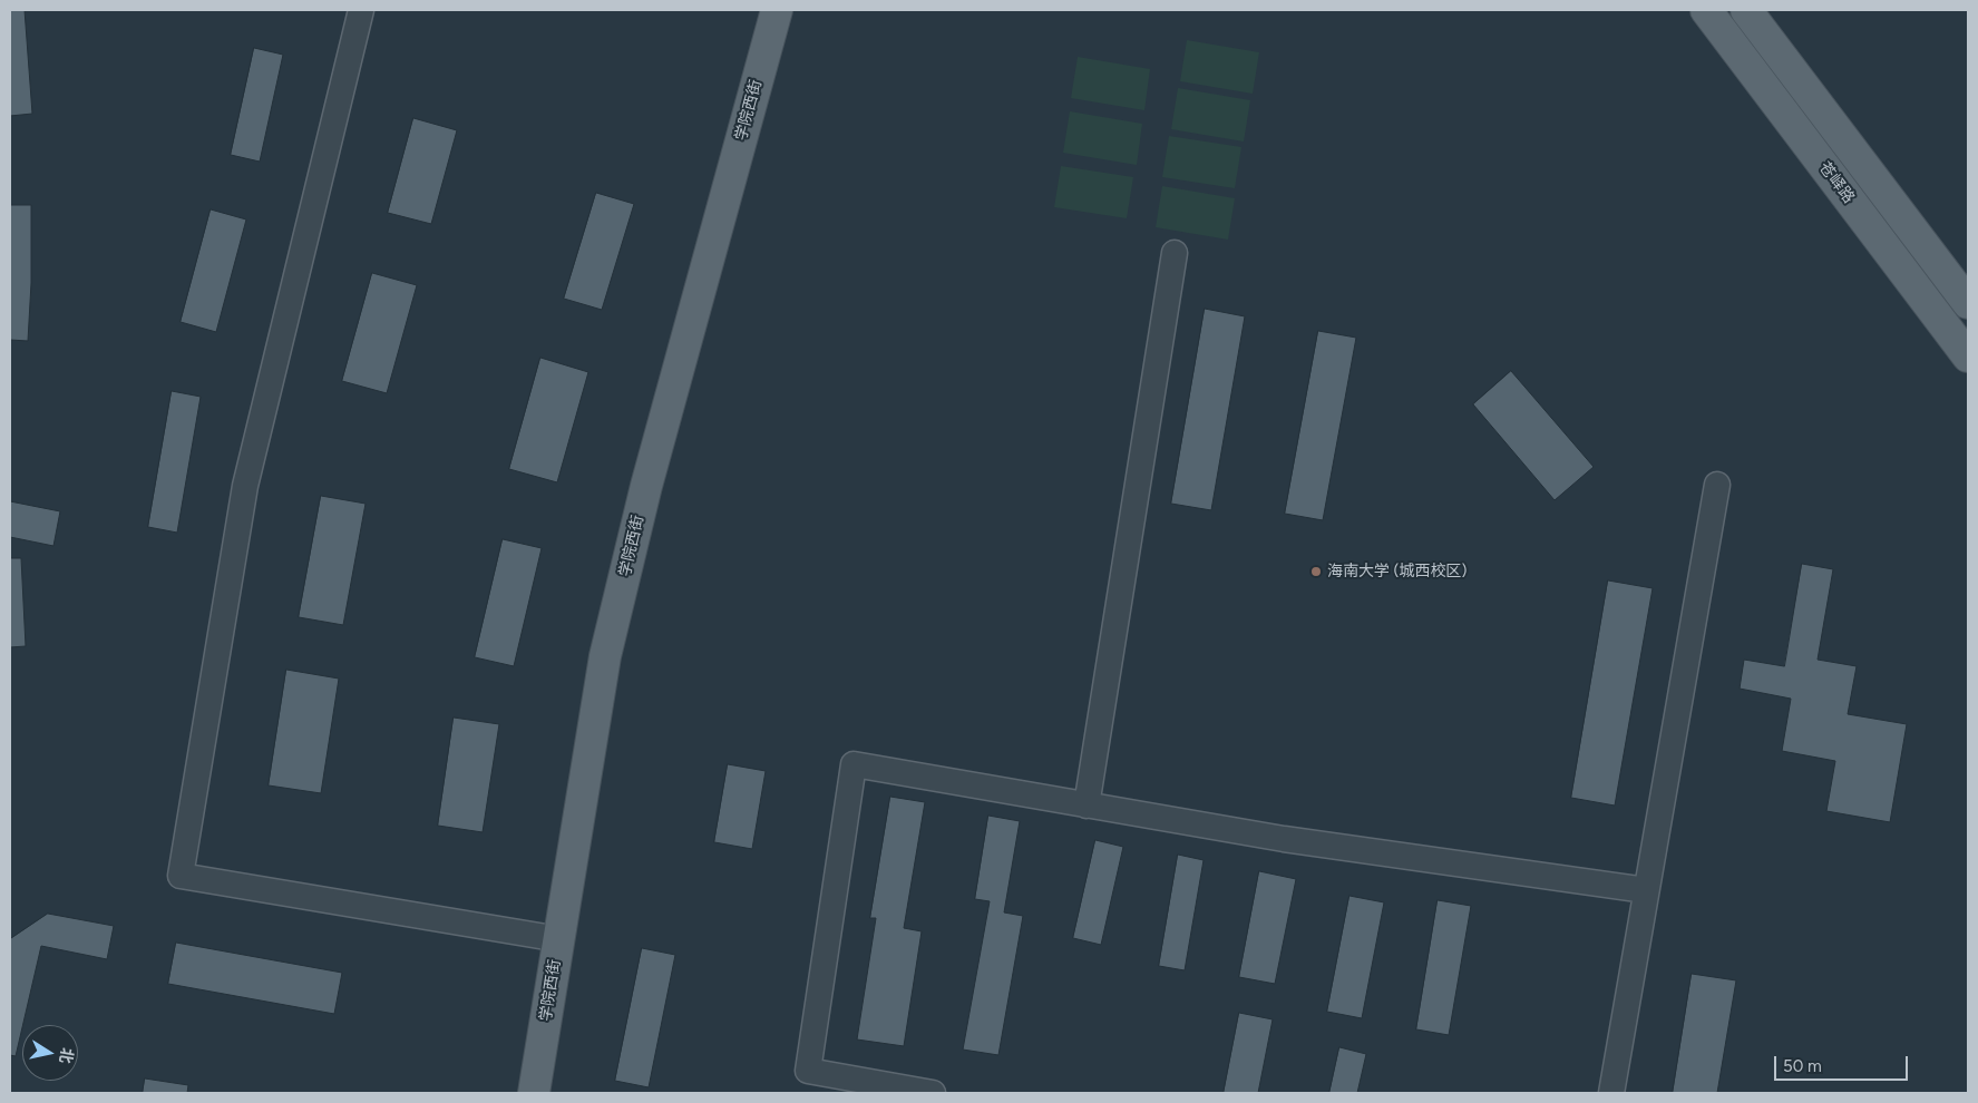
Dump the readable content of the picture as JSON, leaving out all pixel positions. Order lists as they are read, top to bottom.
{
  "streets": {
    "main road": ["学院西街", "苍峄路"]
  },
  "places": ["海南大学 (城西校区)"],
  "scale_bar": "50 m",
  "north": "right"
}
